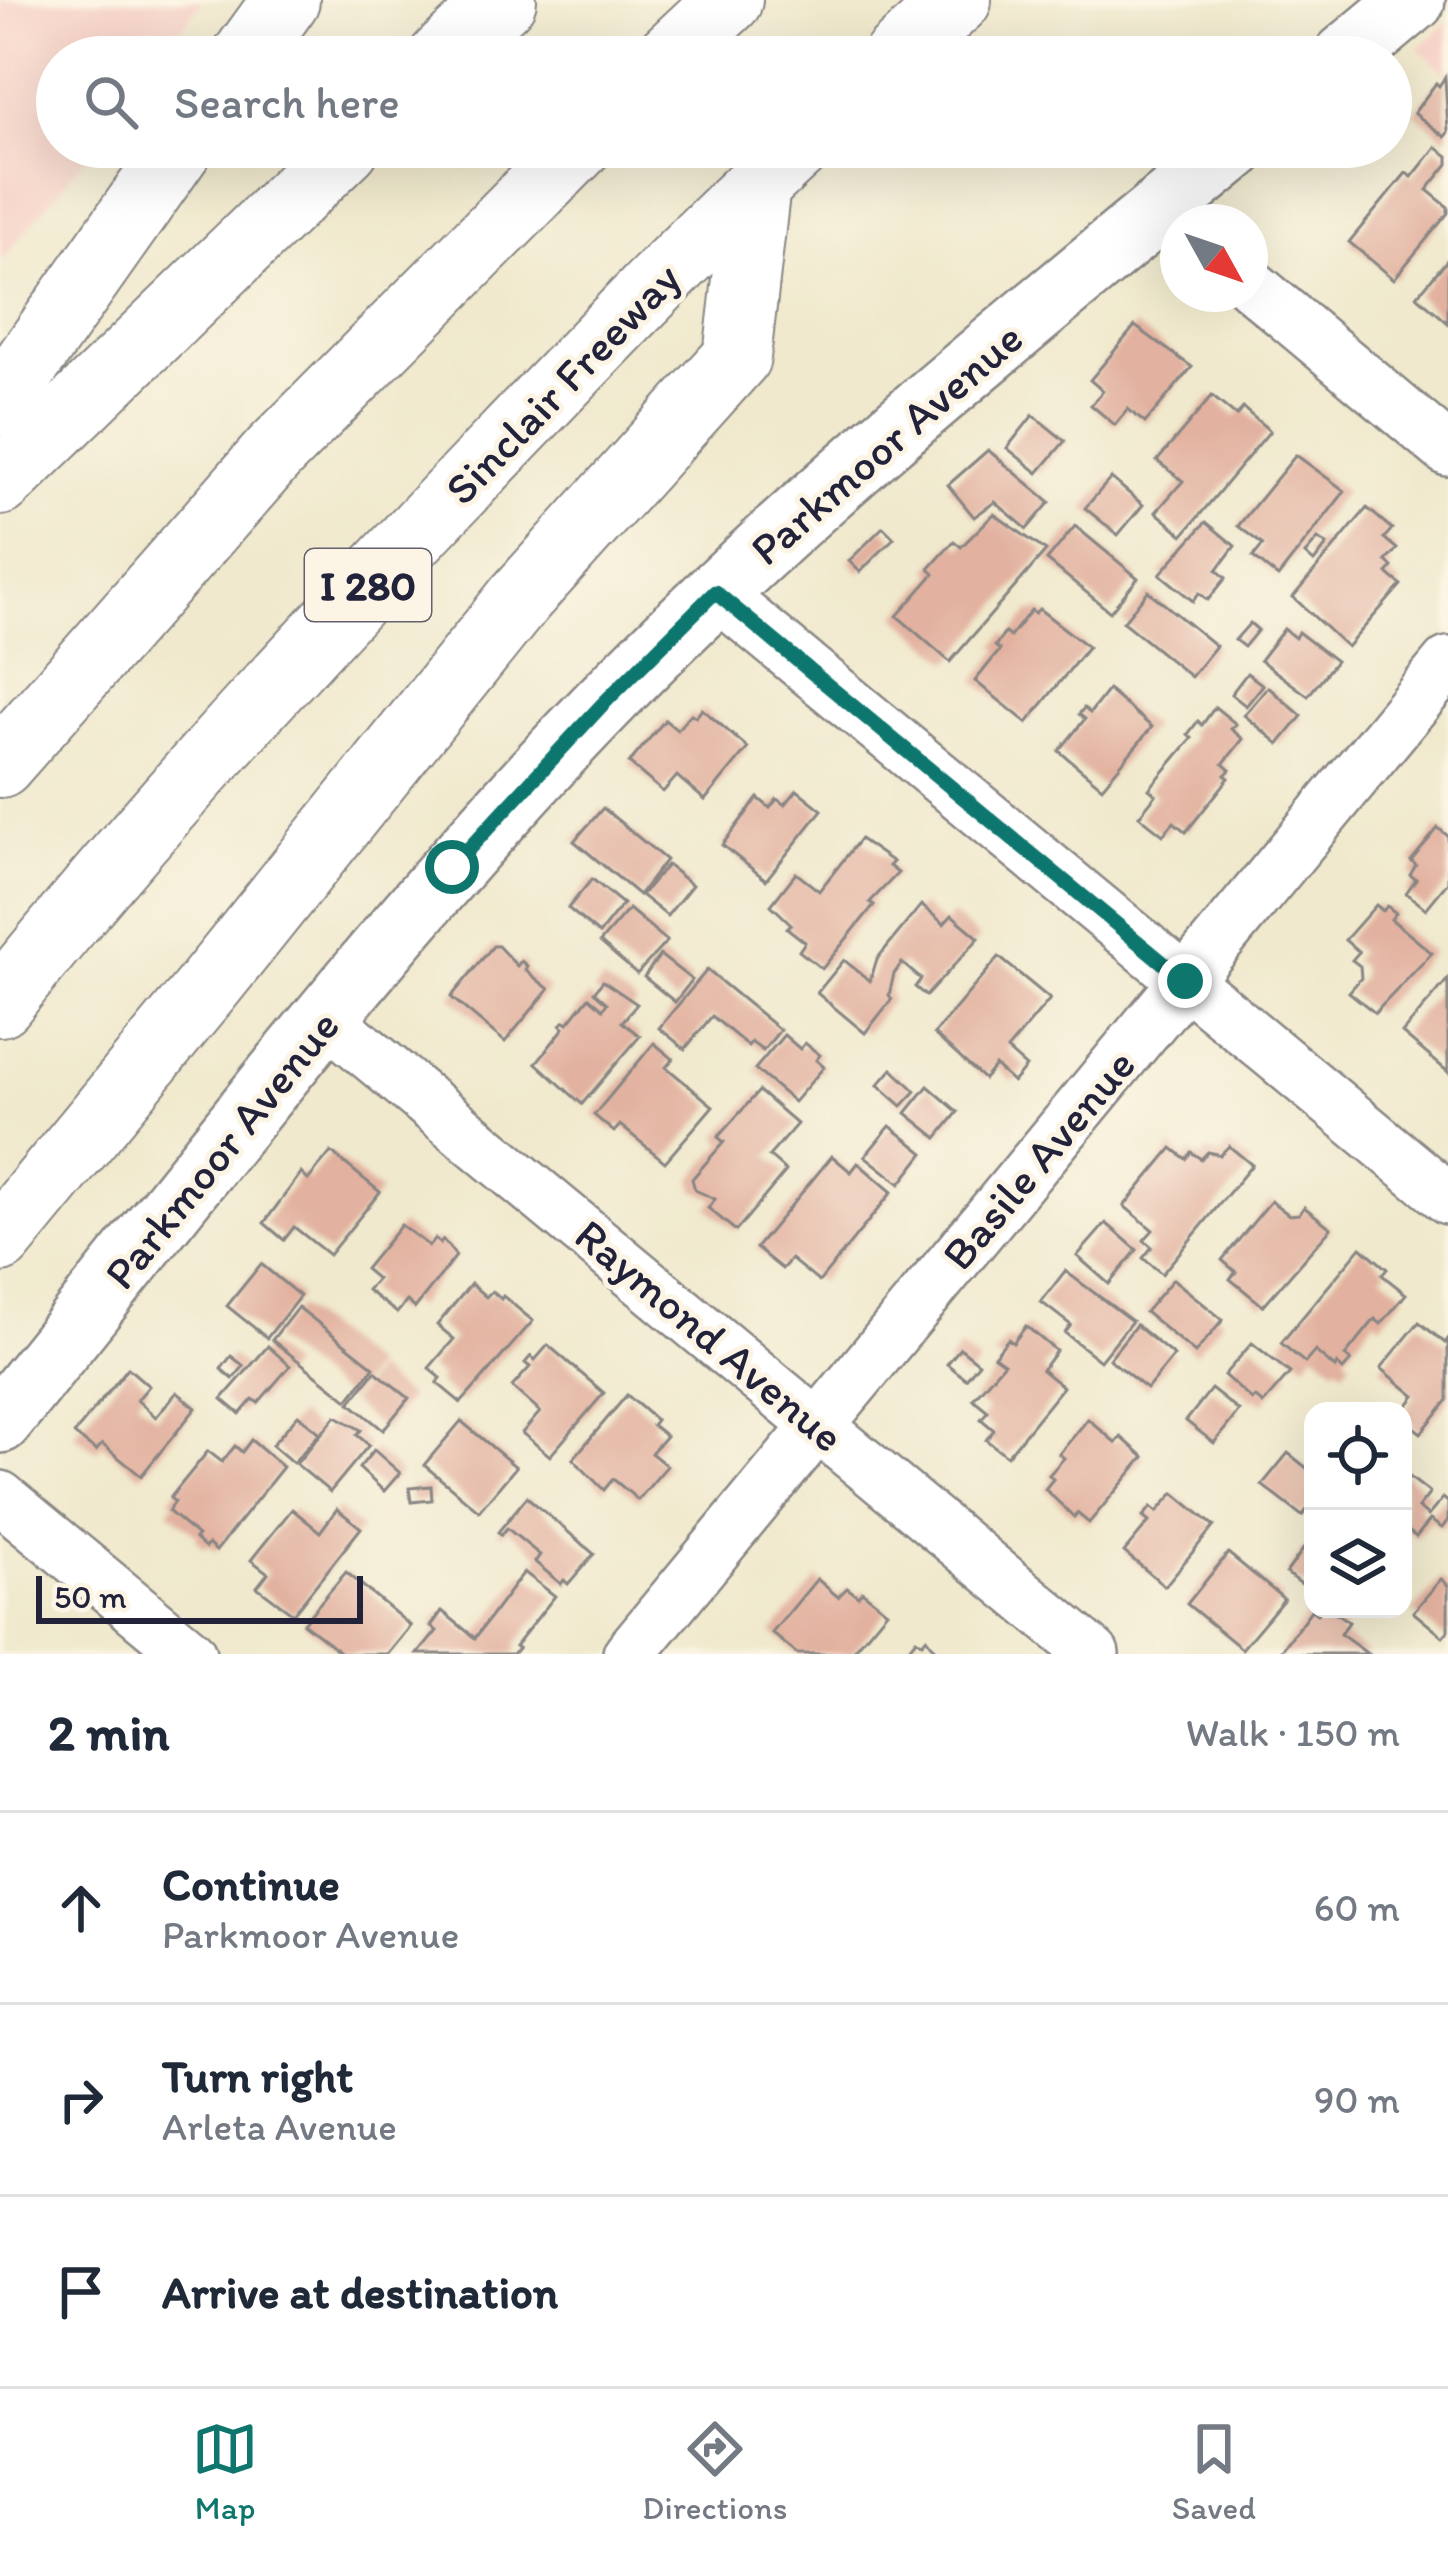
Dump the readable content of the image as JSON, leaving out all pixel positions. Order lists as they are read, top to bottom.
{
  "streets": {
    "main road": ["Sinclair Freeway", "I 280"],
    "street": ["Parkmoor Avenue", "Basile Avenue", "Raymond Avenue"]
  },
  "crossings": [
    ["Parkmoor Avenue", "Raymond Avenue"],
    ["Basile Avenue", "Raymond Avenue"]
  ],
  "scale_bar": "50 m",
  "north": "bottom right",
  "page": {
    "search": "Search here",
    "scale": "50 m",
    "heading": ["2 min", "Walk · 150 m"],
    "list": [
      ["Continue", "Parkmoor Avenue", "60 m"],
      ["Turn right", "Arleta Avenue", "90 m"],
      "Arrive at destination"
    ],
    "nav": ["Map", "Directions", "Saved"]
  }
}
